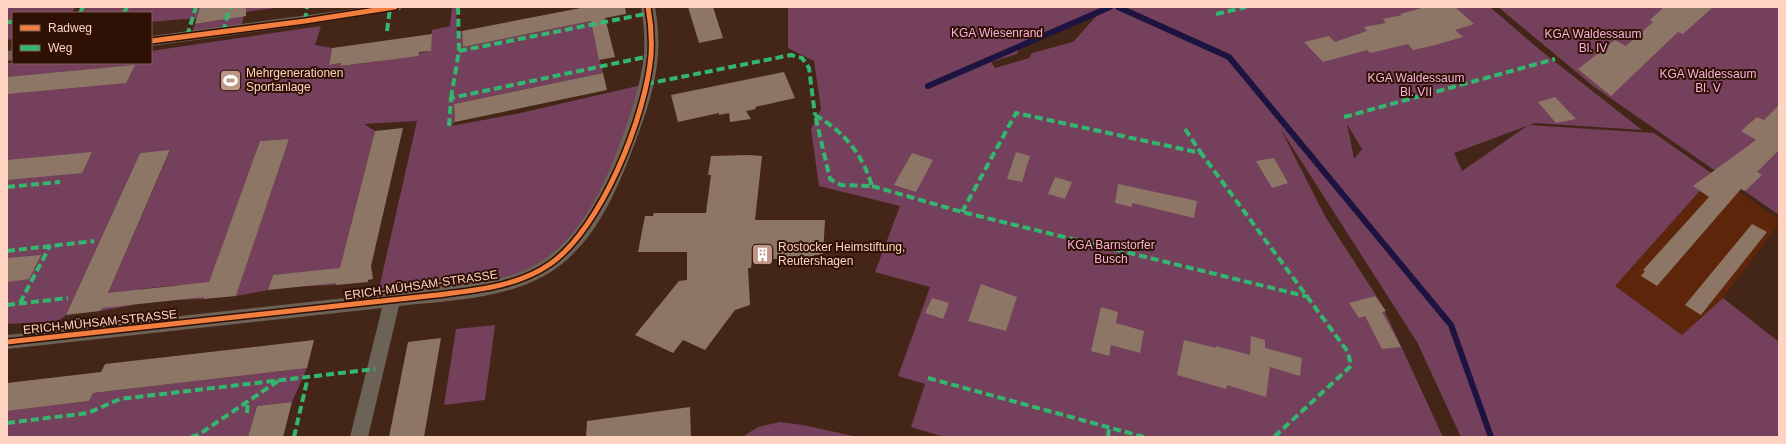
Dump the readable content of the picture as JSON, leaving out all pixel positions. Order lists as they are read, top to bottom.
{
  "streets": {
    "street": ["ERICH-MÜHSAM-STRASSE"]
  },
  "parks": [
    "KGA Wiesenrand",
    "KGA Waldessaum Bl. IV",
    "KGA Waldessaum Bl. V",
    "KGA Waldessaum Bl. VII",
    "KGA Barnstorfer Busch"
  ],
  "places": {
    "sports": ["Mehrgenerationen Sportanlage"],
    "building": ["Rostocker Heimstiftung, Reutershagen"]
  },
  "legend": ["Radweg", "Weg"]
}
